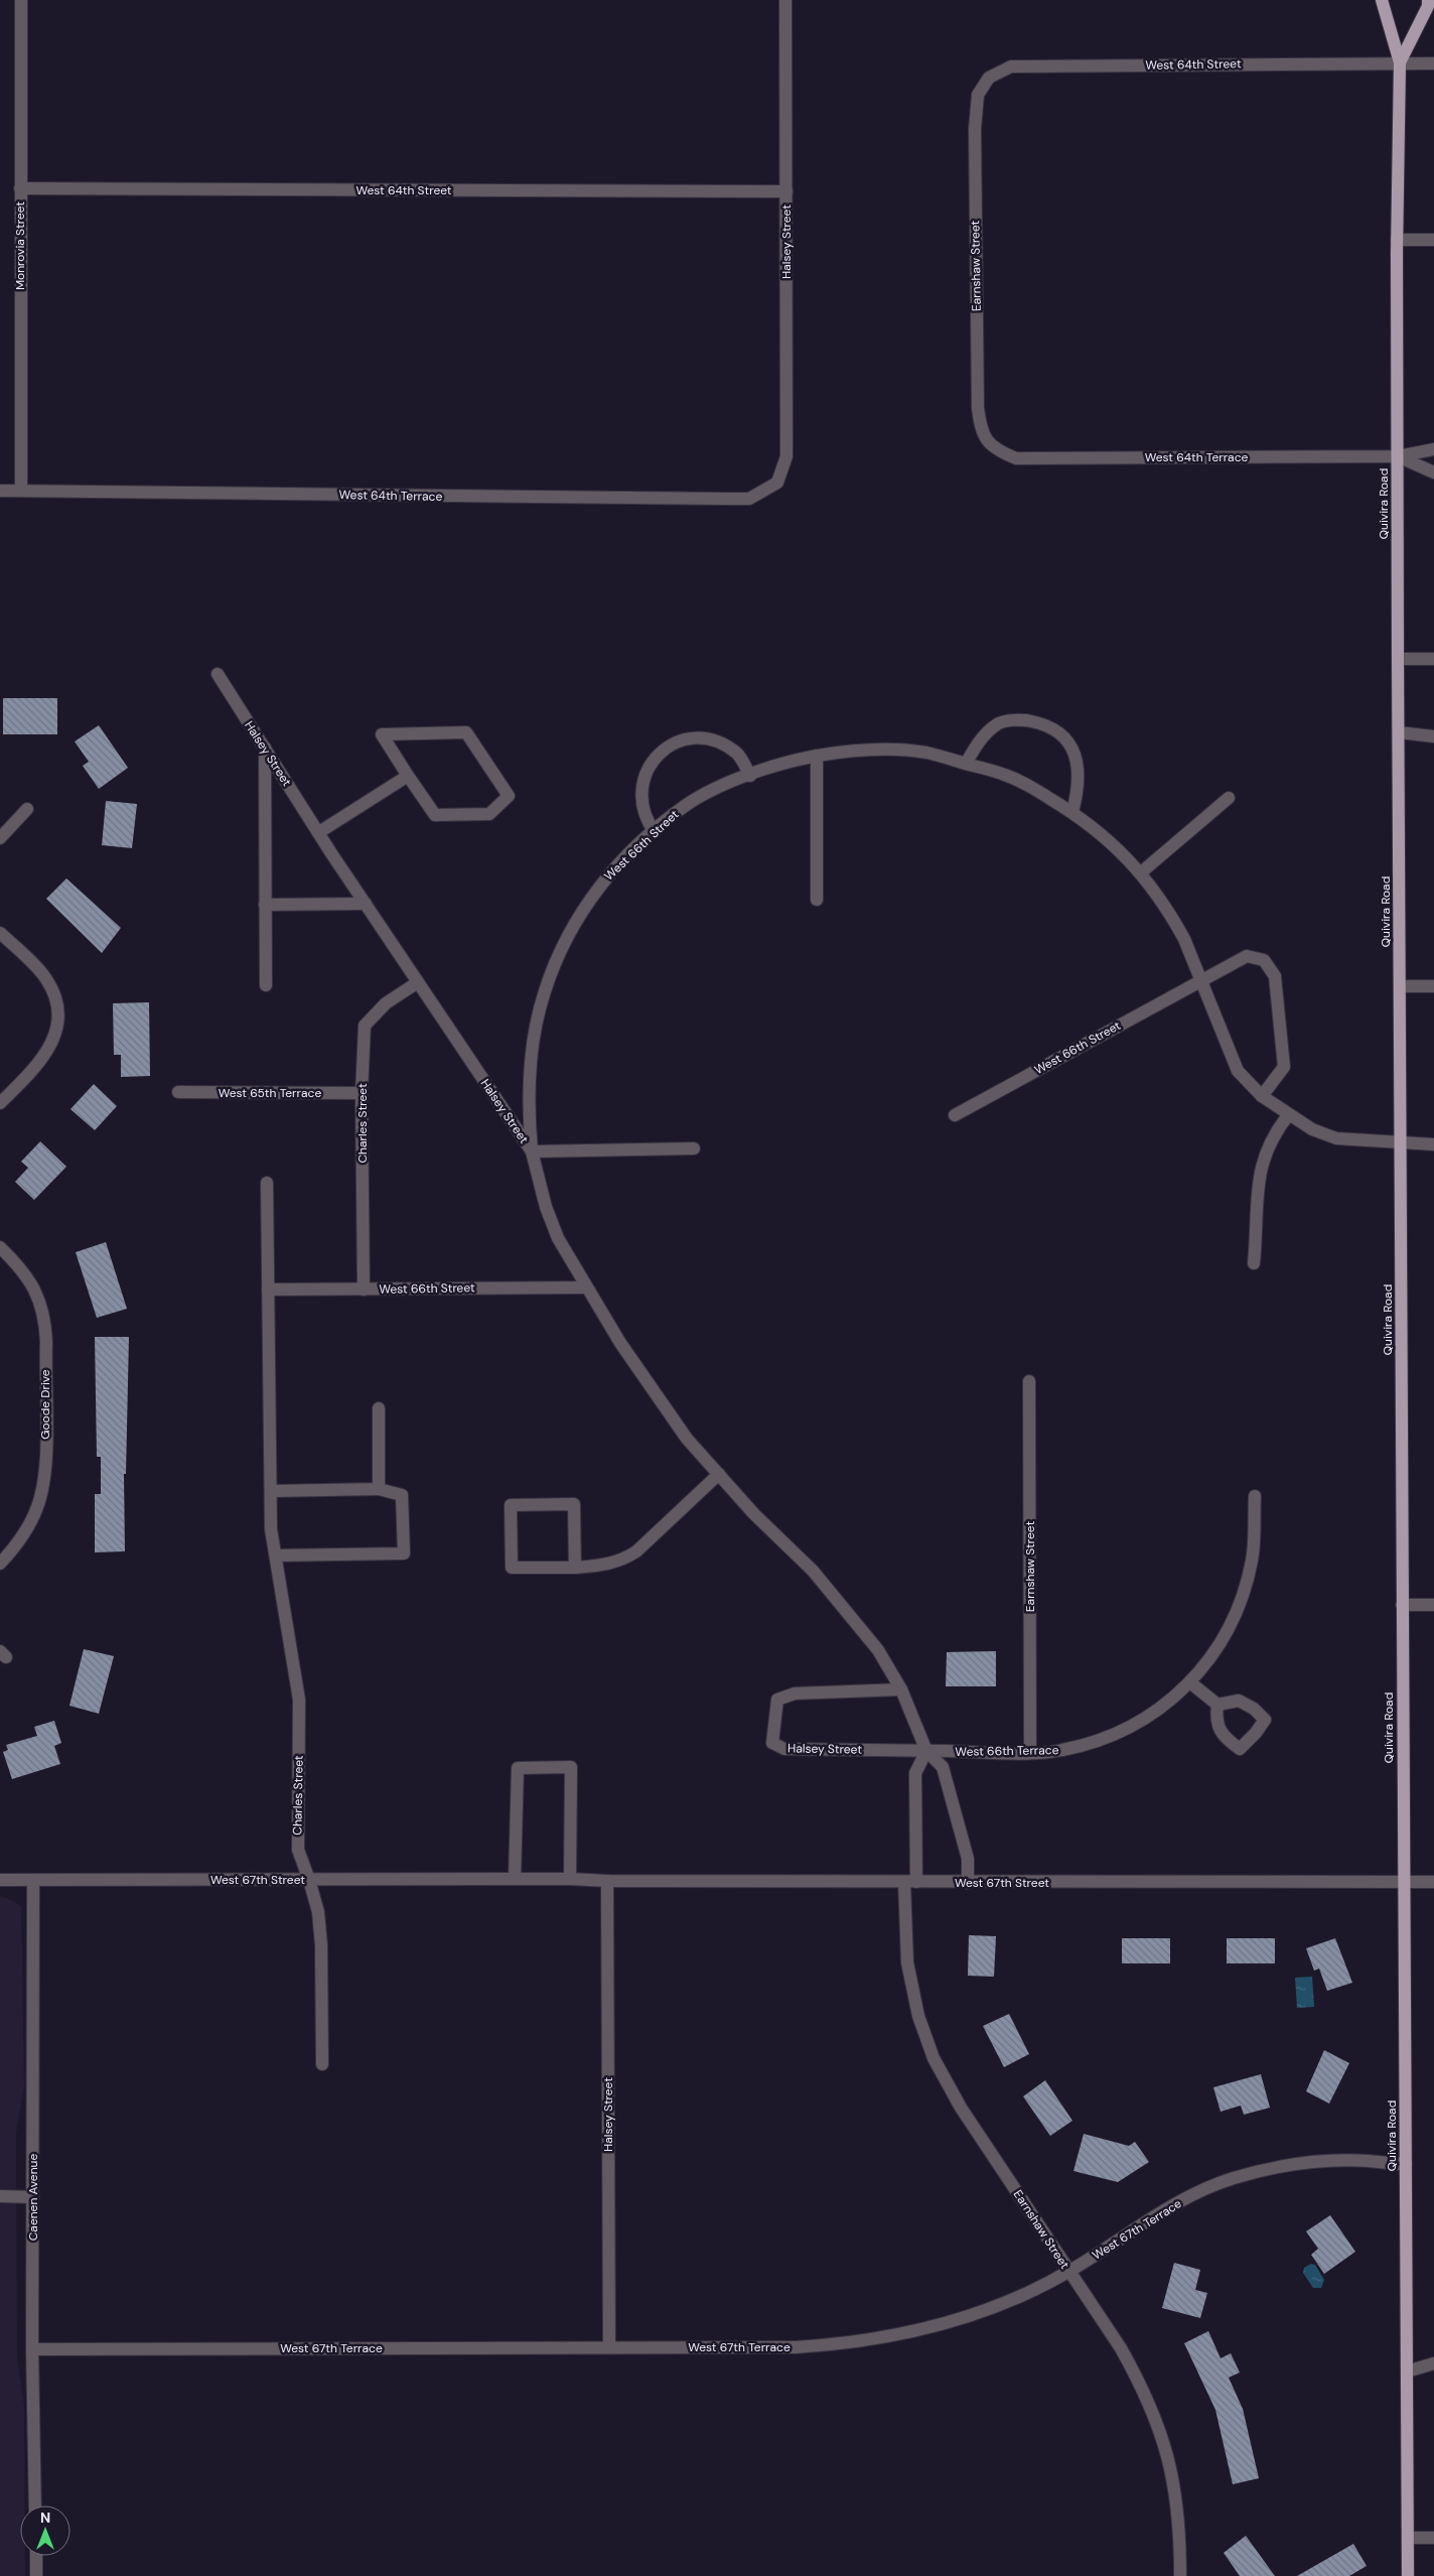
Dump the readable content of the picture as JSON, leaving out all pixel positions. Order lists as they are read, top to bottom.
{
  "streets": {
    "main road": ["Quivira Road"],
    "street": [
      "West 64th Street",
      "Halsey Street",
      "Monrovia Street",
      "Earnshaw Street",
      "West 64th Terrace",
      "West 66th Street",
      "West 65th Terrace",
      "Charles Street",
      "Goode Drive",
      "West 66th Terrace",
      "West 67th Street",
      "Caenen Avenue",
      "West 67th Terrace"
    ]
  },
  "crossings": [
    ["West 64th Street", "Halsey Street"],
    ["West 64th Street", "Monrovia Street"],
    ["West 64th Street", "Earnshaw Street"],
    ["West 64th Street", "Quivira Road"],
    ["Halsey Street", "West 64th Terrace"],
    ["Halsey Street", "West 66th Street"],
    ["Halsey Street", "Charles Street"],
    ["Halsey Street", "West 66th Terrace"],
    ["Halsey Street", "West 67th Street"],
    ["Halsey Street", "West 67th Terrace"],
    ["Monrovia Street", "West 64th Terrace"],
    ["Earnshaw Street", "West 64th Terrace"],
    ["Earnshaw Street", "West 66th Terrace"],
    ["Earnshaw Street", "West 67th Street"],
    ["Earnshaw Street", "West 67th Terrace"],
    ["West 64th Terrace", "Quivira Road"],
    ["Quivira Road", "West 66th Street"],
    ["Quivira Road", "West 67th Street"],
    ["Quivira Road", "West 67th Terrace"],
    ["West 66th Street", "Charles Street"],
    ["West 65th Terrace", "Charles Street"],
    ["Charles Street", "West 67th Street"],
    ["West 67th Street", "Caenen Avenue"],
    ["Caenen Avenue", "West 67th Terrace"]
  ],
  "north": "top"
}
